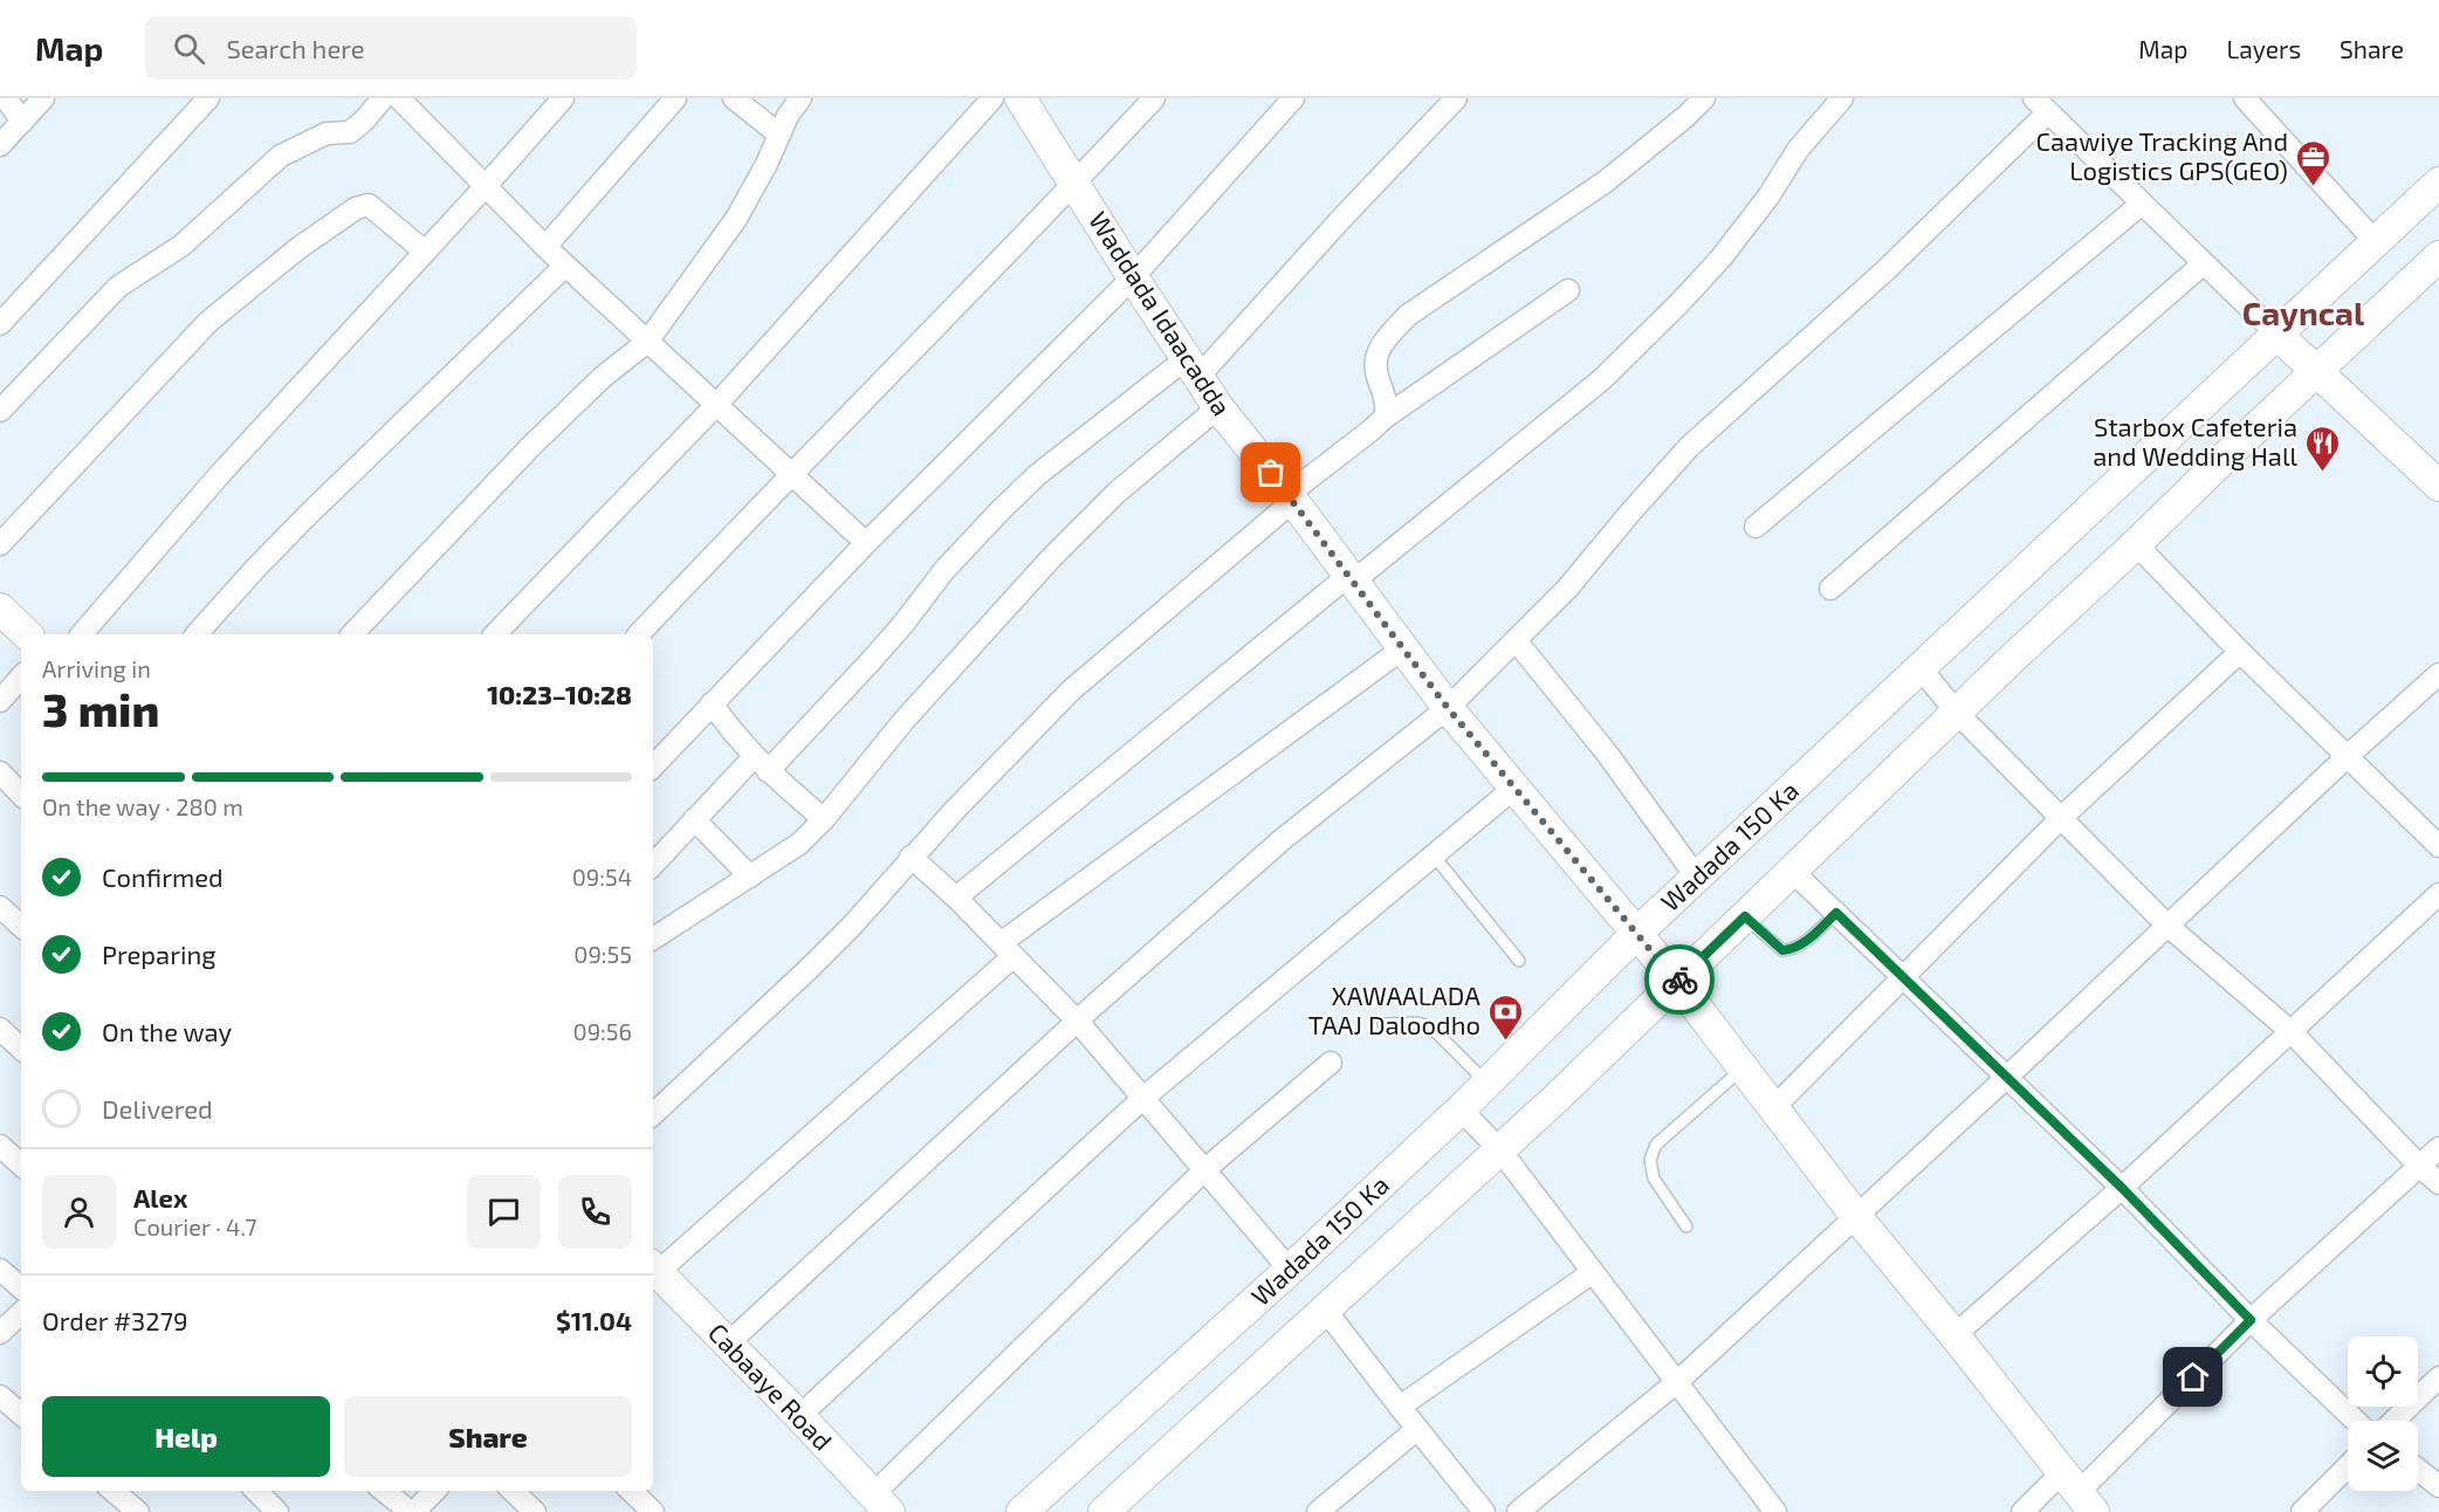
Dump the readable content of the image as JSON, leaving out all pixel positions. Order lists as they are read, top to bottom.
{
  "streets": {
    "street": ["Waddada Idaacadda", "Wadada 150 Ka", "Cabaaye Road"]
  },
  "crossings": [
    ["Waddada Idaacadda", "Wadada 150 Ka"]
  ],
  "districts": ["Cayncal"],
  "places": {
    "office": ["Caawiye Tracking And Logistics GPS(GEO)"],
    "restaurant": ["Starbox Cafeteria and Wedding Hall"],
    "bank": ["XAWAALADA TAAJ Daloodho"]
  },
  "page": {
    "header": "Map",
    "search": "Search here",
    "nav": ["Map", "Layers", "Share"],
    "heading": ["3 min", "Arriving in", "10:23–10:28"],
    "panel": [
      "Alex",
      "Courier · 4.7",
      "Order #3279",
      "$11.04"
    ],
    "bar": "On the way · 280 m",
    "list": [
      ["Confirmed", "09:54"],
      ["Preparing", "09:55"],
      ["On the way", "09:56"],
      "Delivered"
    ],
    "buttons": ["Help", "Share"]
  }
}
